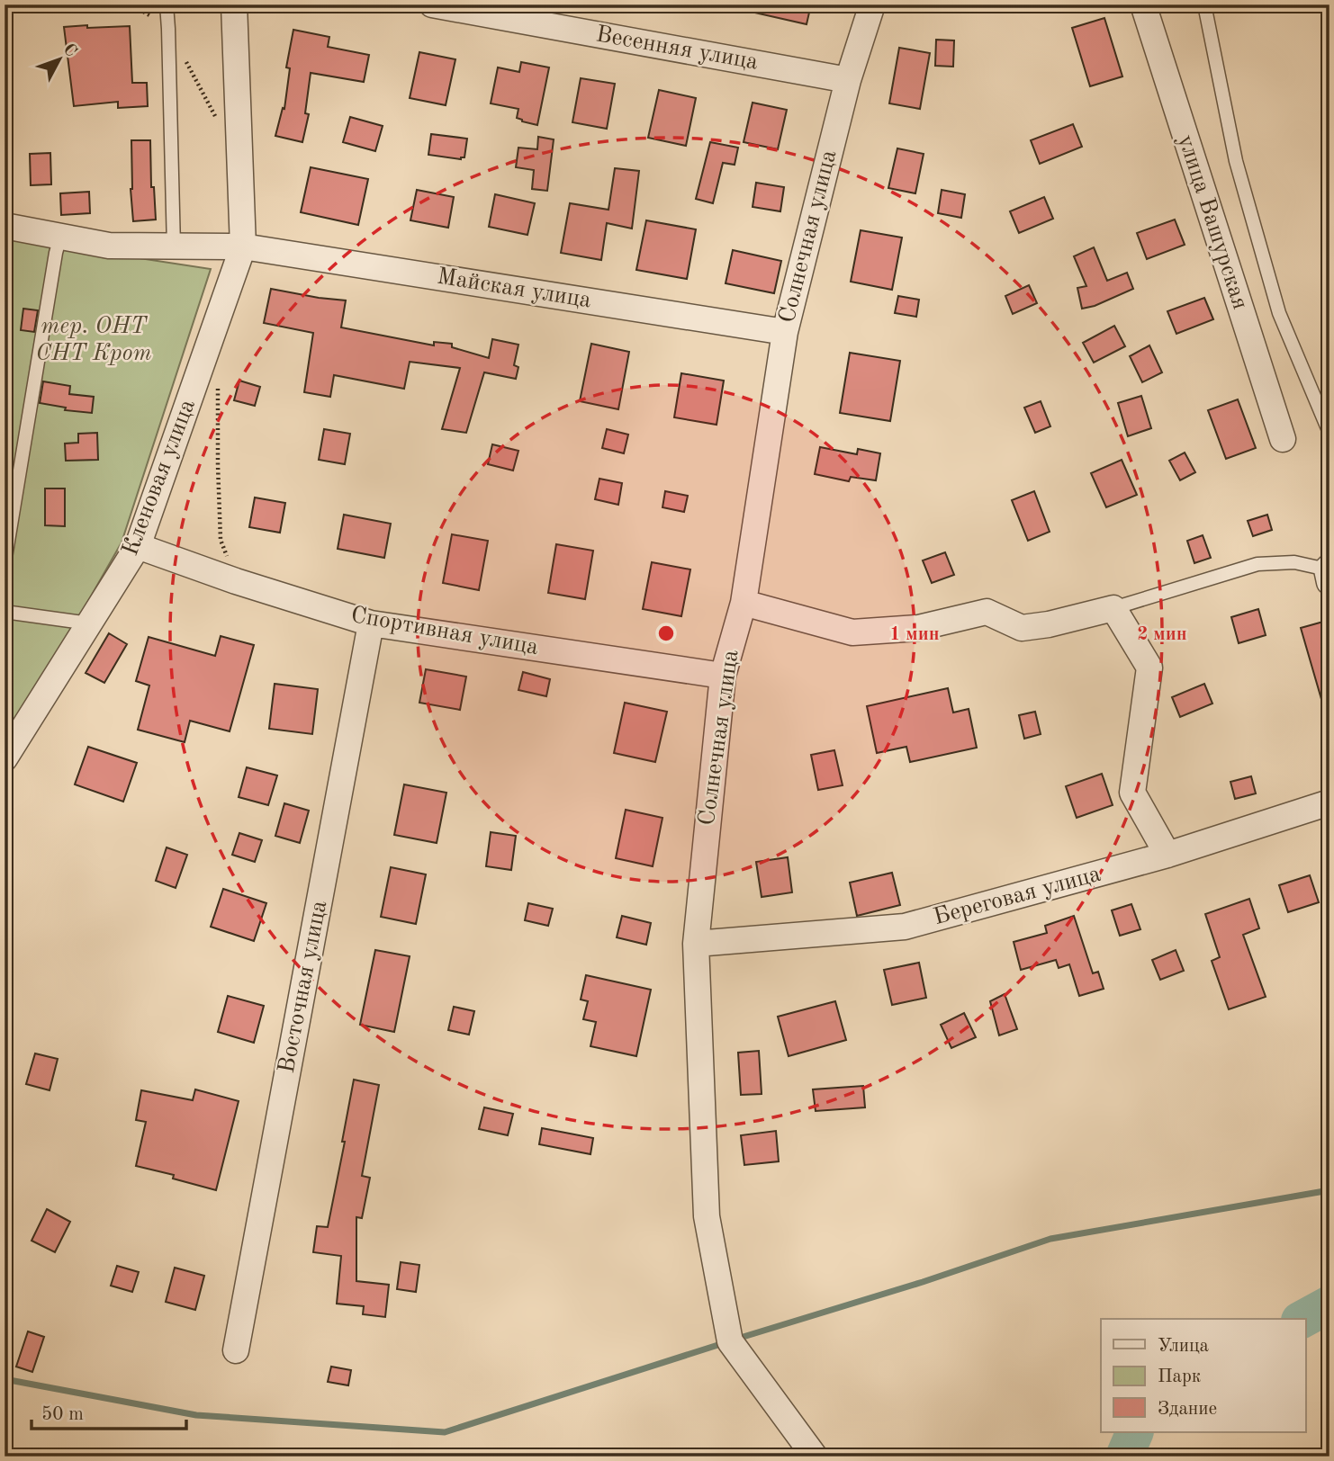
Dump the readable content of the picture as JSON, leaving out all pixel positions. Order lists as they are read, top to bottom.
{
  "streets": {
    "street": [
      "Весенняя улица",
      "улица Вашурская",
      "Солнечная улица",
      "Майская улица",
      "Кленовая улица",
      "Спортивная улица",
      "Береговая улица",
      "Восточная улица"
    ]
  },
  "crossings": [
    ["Весенняя улица", "Солнечная улица"],
    ["Солнечная улица", "Майская улица"],
    ["Солнечная улица", "Спортивная улица"],
    ["Солнечная улица", "Береговая улица"],
    ["Майская улица", "Кленовая улица"],
    ["Кленовая улица", "Спортивная улица"],
    ["Спортивная улица", "Восточная улица"]
  ],
  "parks": ["тер. ОНТ СНТ Крот"],
  "legend": ["Улица", "Парк", "Здание"],
  "scale_bar": "50 m",
  "north": "top right",
  "rings": ["1 мин", "2 мин"]
}
